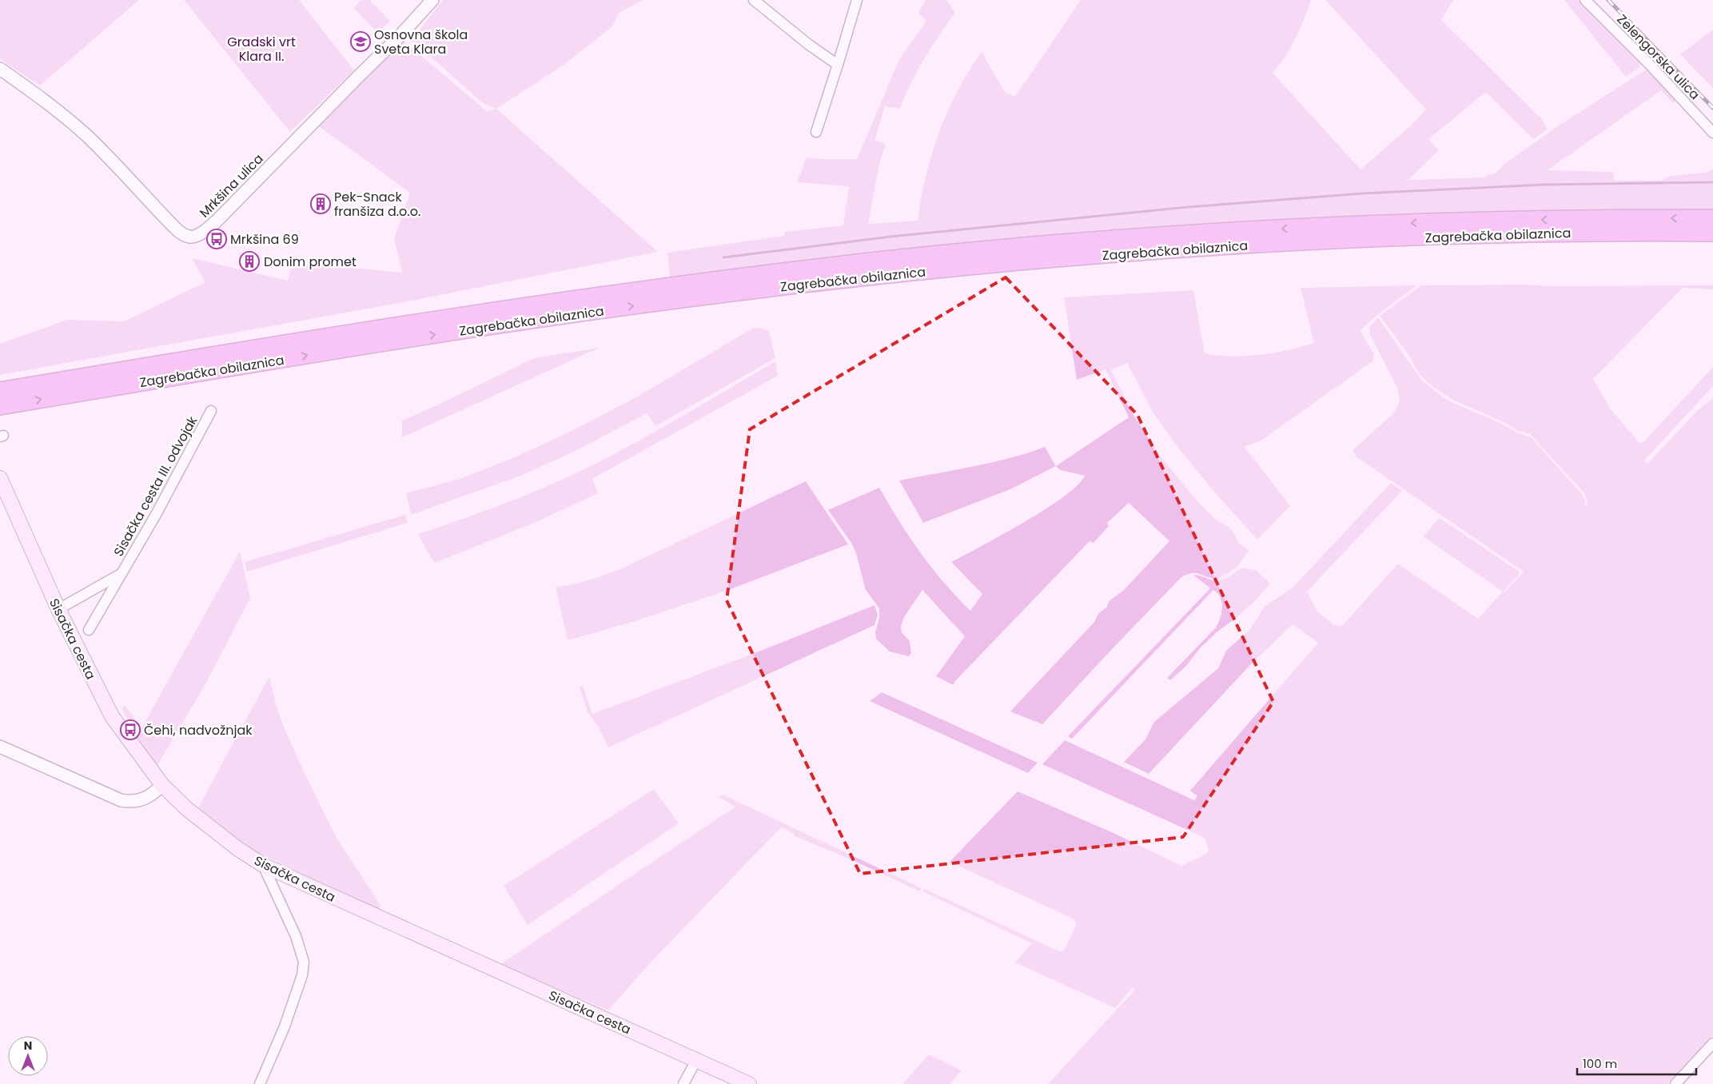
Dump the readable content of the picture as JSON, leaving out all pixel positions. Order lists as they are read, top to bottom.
{
  "streets": {
    "highway": ["Zagrebačka obilaznica"],
    "main road": ["Sisačka cesta"],
    "street": ["Zelengorska ulica", "Mrkšina ulica", "Sisačka cesta III. odvojak"]
  },
  "crossings": [
    ["Sisačka cesta III. odvojak", "Sisačka cesta"]
  ],
  "parks": ["Gradski vrt Klara II."],
  "places": {
    "school or university": ["Osnovna škola Sveta Klara"],
    "building": ["Pek-Snack franšiza d.o.o.", "Donim promet"],
    "bus stop": ["Mrkšina 69", "Čehi, nadvožnjak"]
  },
  "scale_bar": "100 m",
  "north": "top"
}
